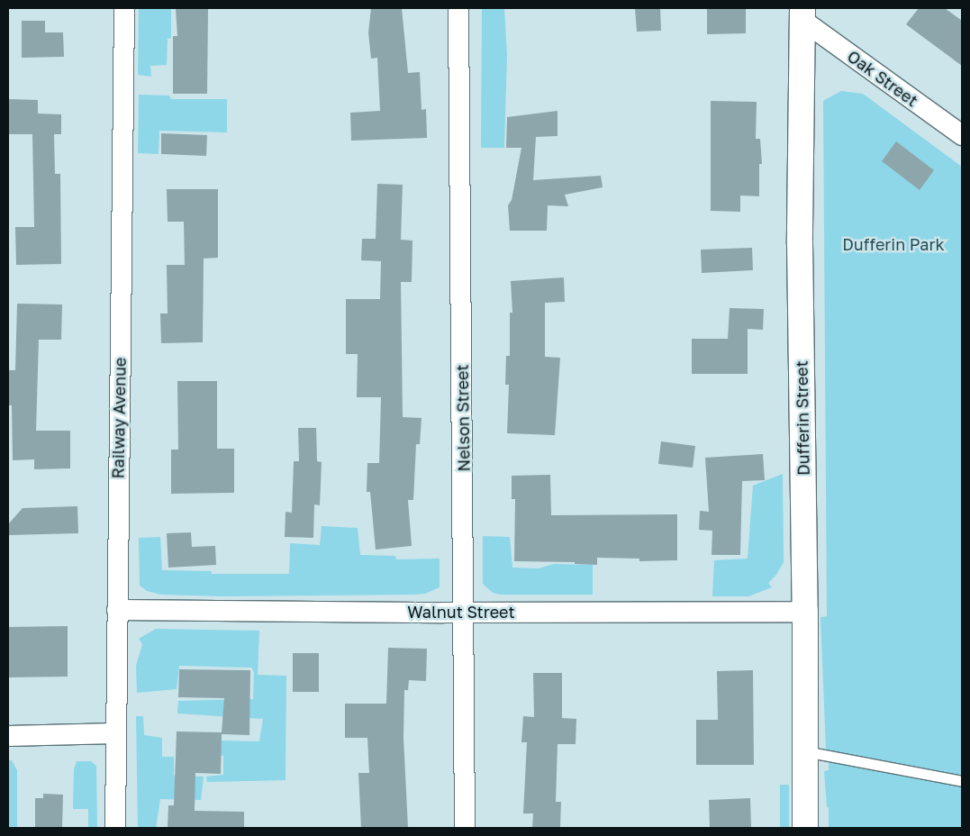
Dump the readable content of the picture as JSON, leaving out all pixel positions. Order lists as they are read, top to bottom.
{
  "streets": {
    "street": [
      "Oak Street",
      "Railway Avenue",
      "Nelson Street",
      "Dufferin Street",
      "Walnut Street"
    ]
  },
  "crossings": [
    ["Oak Street", "Dufferin Street"],
    ["Railway Avenue", "Walnut Street"],
    ["Nelson Street", "Walnut Street"],
    ["Dufferin Street", "Walnut Street"]
  ],
  "parks": ["Dufferin Park"]
}
